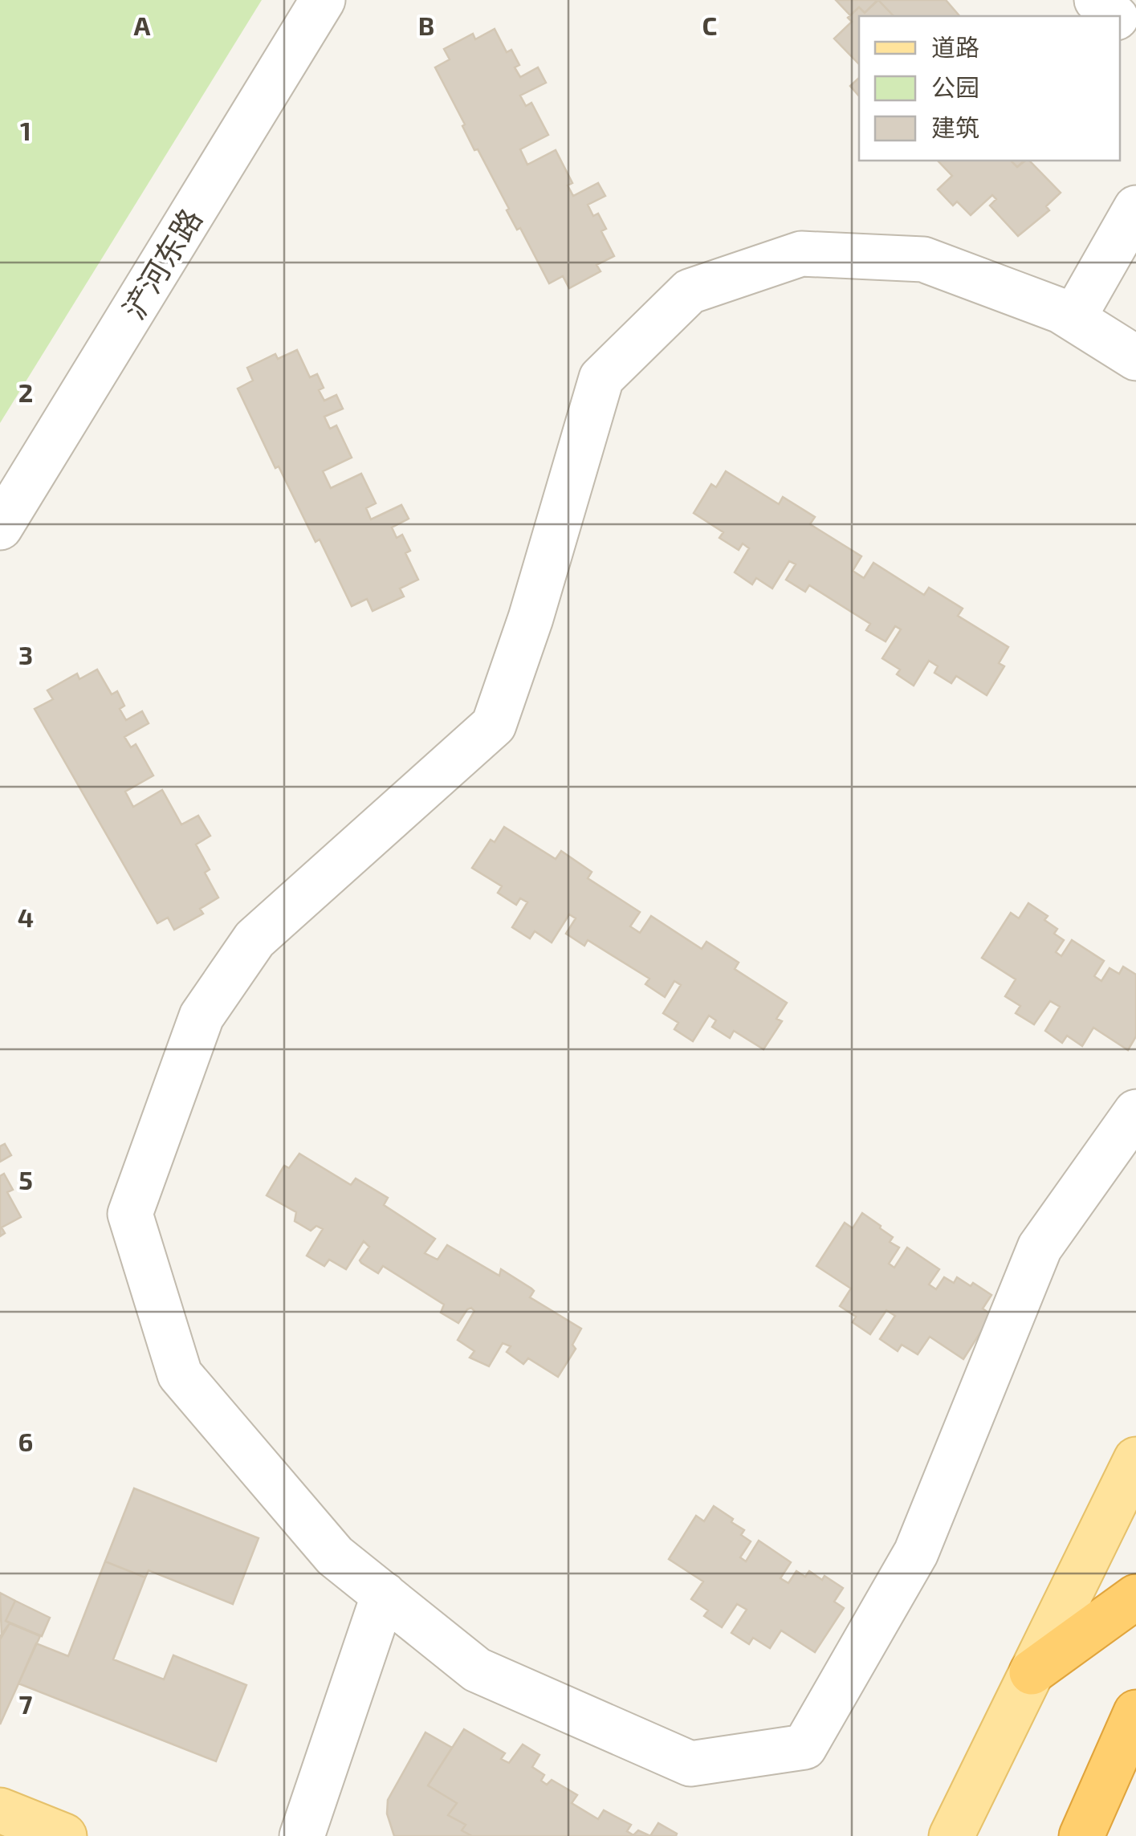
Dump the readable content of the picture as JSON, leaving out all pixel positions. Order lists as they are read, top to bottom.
{
  "streets": {
    "street": ["浐河东路"]
  },
  "legend": ["道路", "公园", "建筑"],
  "grid": {
    "columns": ["A", "B", "C"],
    "rows": [
      "1",
      "2",
      "3",
      "4",
      "5",
      "6",
      "7"
    ]
  }
}
